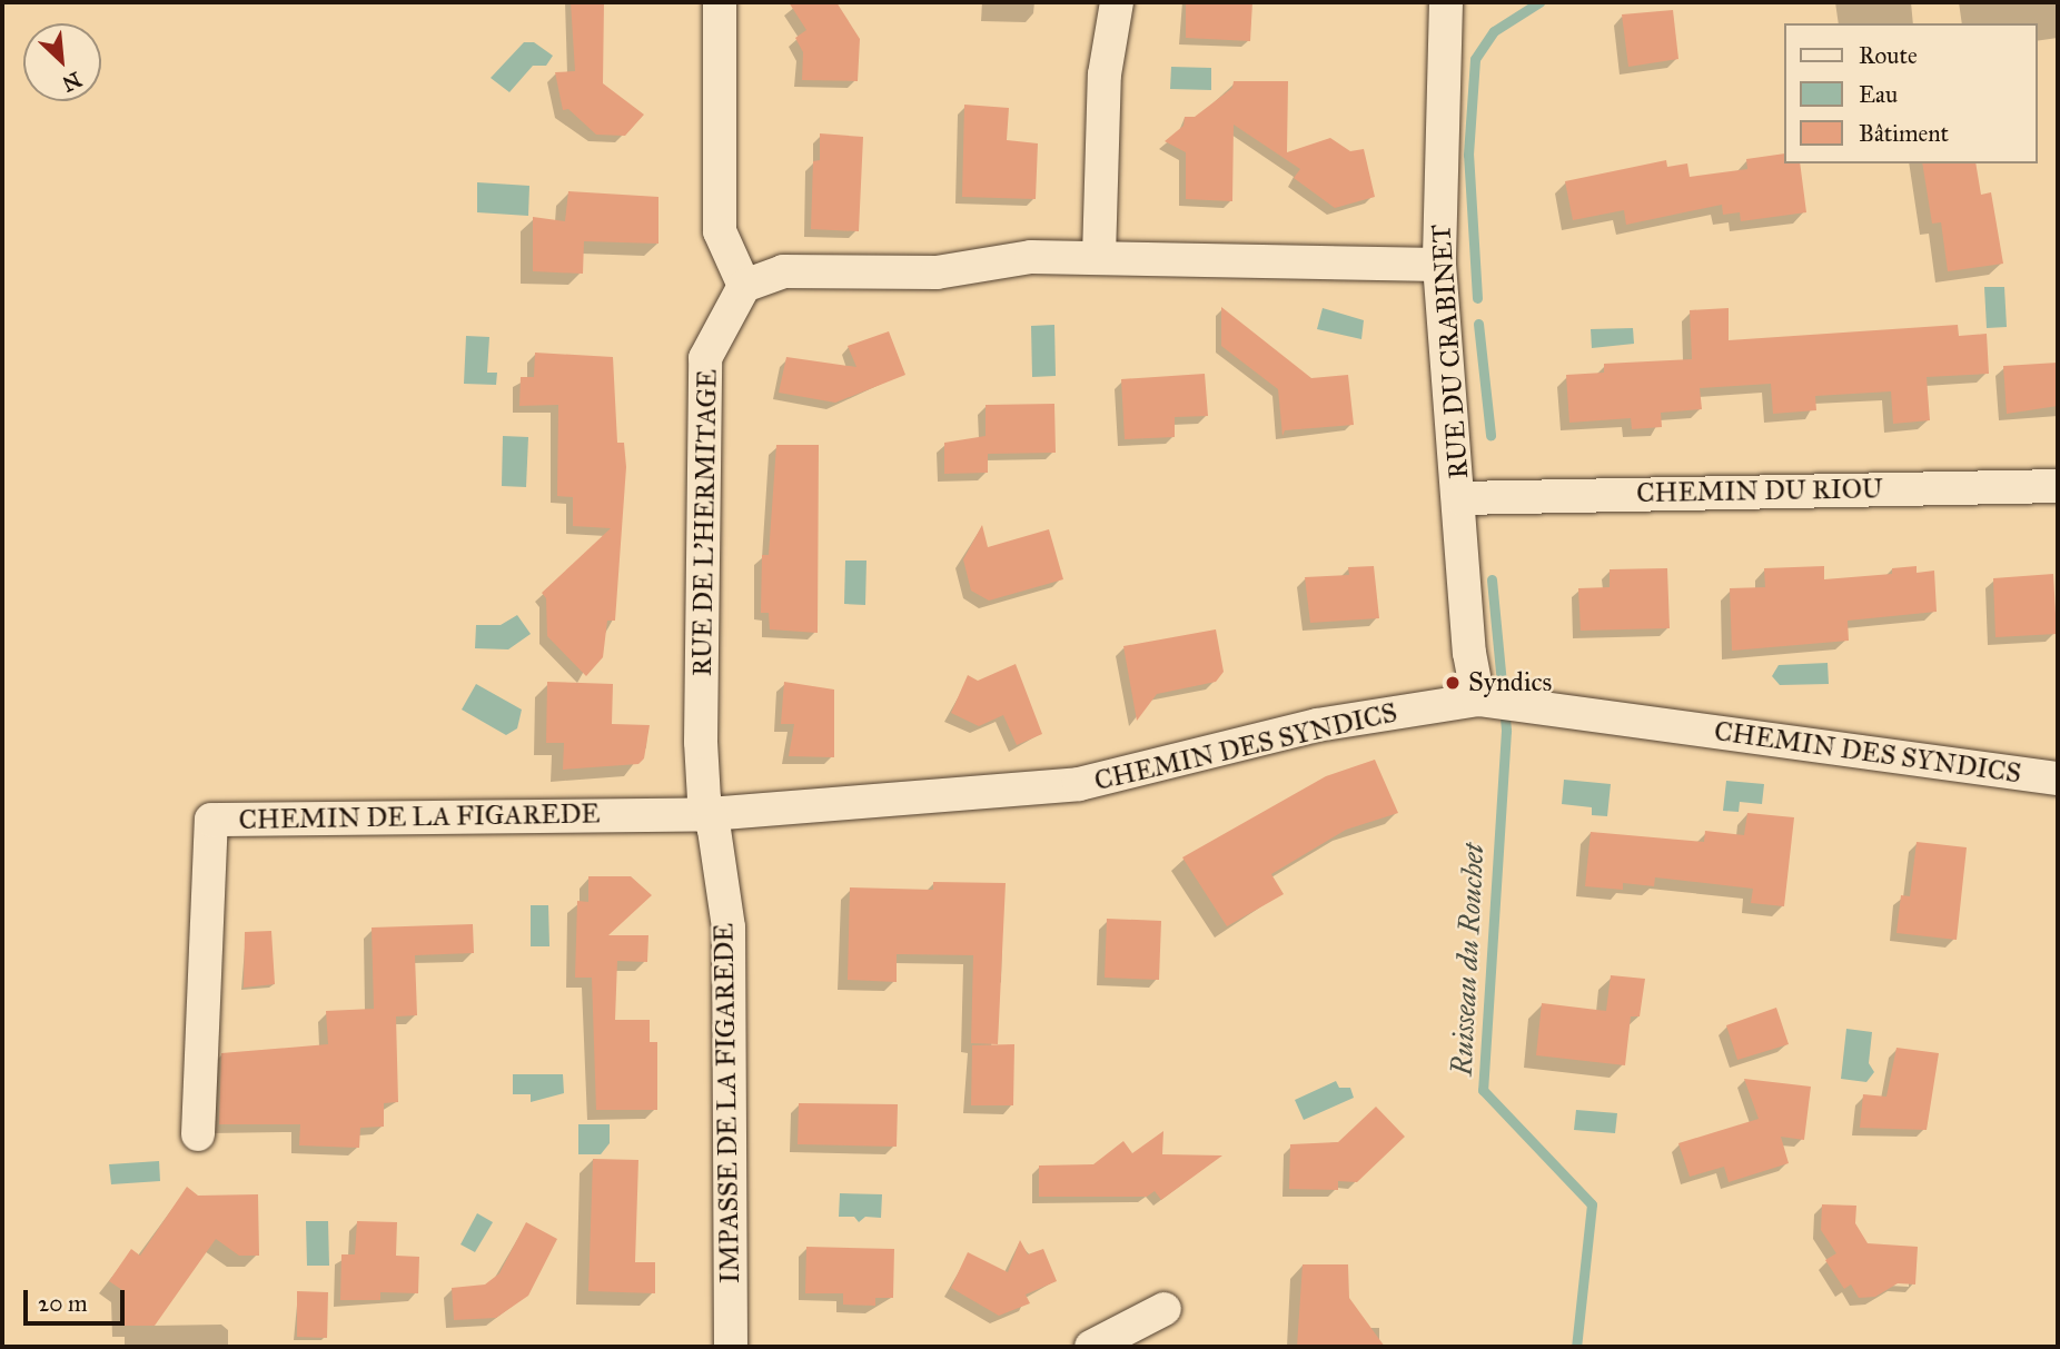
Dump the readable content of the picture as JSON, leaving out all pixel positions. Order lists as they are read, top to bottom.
{
  "streets": {
    "street": [
      "RUE DU CRABINET",
      "CHEMIN DU RIOU",
      "RUE DE L'HERMITAGE",
      "CHEMIN DES SYNDICS",
      "CHEMIN DE LA FIGAREDE",
      "IMPASSE DE LA FIGAREDE"
    ]
  },
  "crossings": [
    ["RUE DU CRABINET", "CHEMIN DU RIOU"],
    ["RUE DU CRABINET", "CHEMIN DES SYNDICS"],
    ["RUE DE L'HERMITAGE", "CHEMIN DES SYNDICS"],
    ["RUE DE L'HERMITAGE", "CHEMIN DE LA FIGAREDE"],
    ["RUE DE L'HERMITAGE", "IMPASSE DE LA FIGAREDE"],
    ["CHEMIN DES SYNDICS", "CHEMIN DE LA FIGAREDE"],
    ["CHEMIN DES SYNDICS", "IMPASSE DE LA FIGAREDE"],
    ["CHEMIN DE LA FIGAREDE", "IMPASSE DE LA FIGAREDE"]
  ],
  "water": ["Ruisseau du Rouchet"],
  "places": ["Syndics"],
  "legend": ["Route", "Eau", "Bâtiment"],
  "scale_bar": "20 m",
  "north": "bottom right"
}
